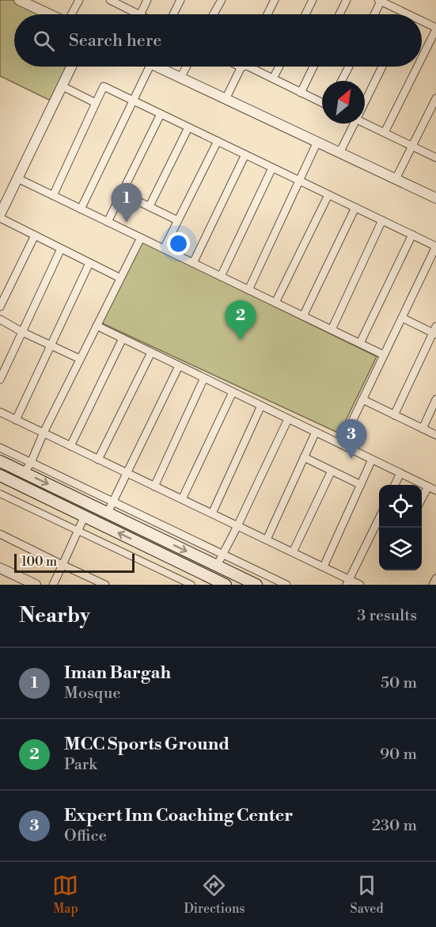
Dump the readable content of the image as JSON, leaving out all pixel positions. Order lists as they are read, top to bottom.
{
  "scale_bar": "100 m",
  "north": "top right",
  "page": {
    "search": "Search here",
    "pins": ["1", "2", "3"],
    "scale": "100 m",
    "heading": ["Nearby", "3 results"],
    "list": [
      {
        "mark": "1",
        "name": "Iman Bargah",
        "note": "Mosque",
        "value": "50 m"
      },
      {
        "mark": "2",
        "name": "MCC Sports Ground",
        "note": "Park",
        "value": "90 m"
      },
      {
        "mark": "3",
        "name": "Expert Inn Coaching Center",
        "note": "Office",
        "value": "230 m"
      }
    ],
    "nav": ["Map", "Directions", "Saved"]
  }
}
